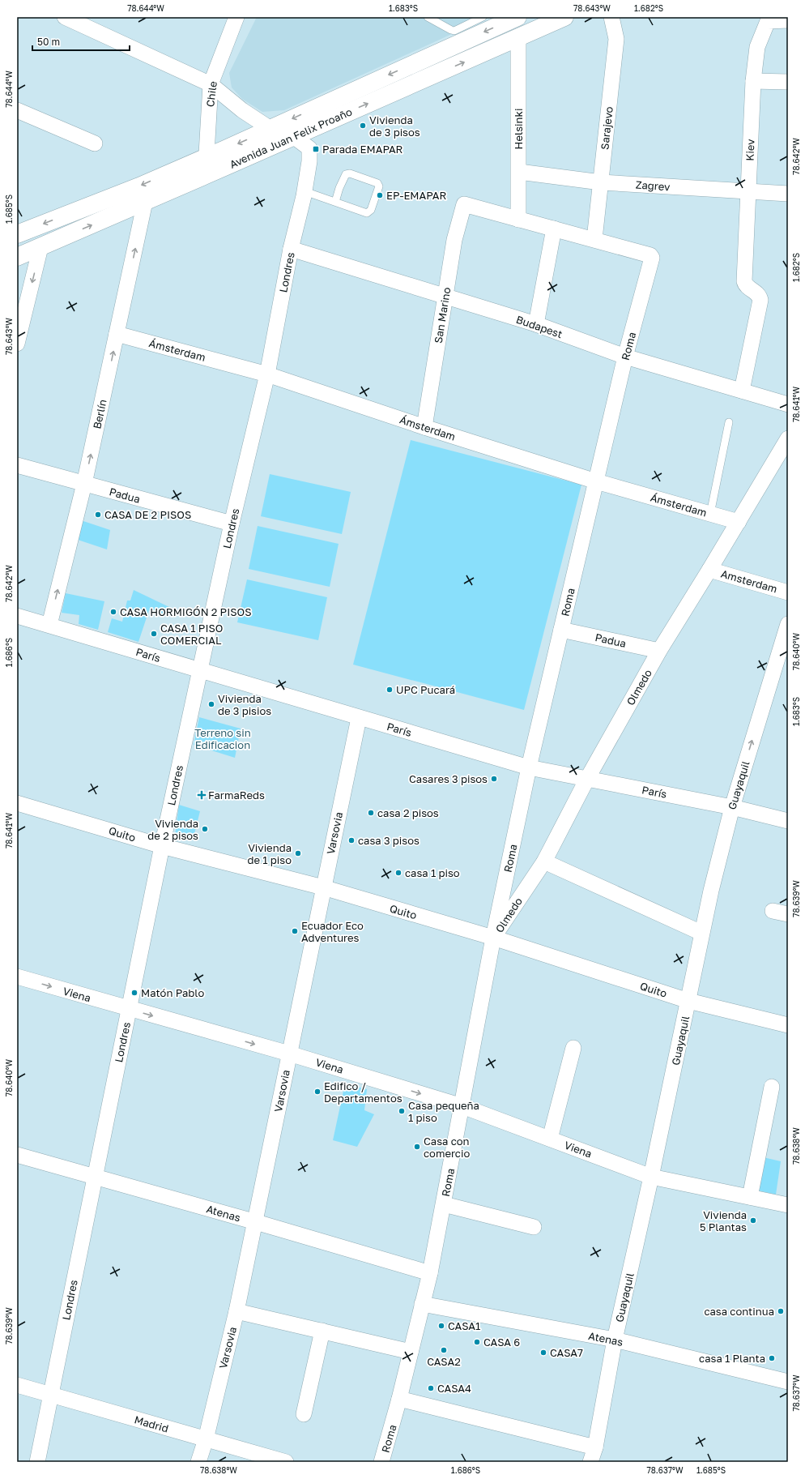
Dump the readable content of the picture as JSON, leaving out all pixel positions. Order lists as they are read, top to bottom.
{
  "streets": {
    "street": [
      "Chile",
      "Sarajevo",
      "Helsinki",
      "Avenida Juan Felix Proaño",
      "Kiev",
      "Zagrev",
      "Londres",
      "San Marino",
      "Budapest",
      "Roma",
      "Ámsterdam",
      "Berlín",
      "Padua",
      "Amsterdam",
      "París",
      "Olmedo",
      "Guayaquil",
      "Varsovia",
      "Quito",
      "Viena",
      "Atenas",
      "Madrid"
    ]
  },
  "crossings": [
    ["Chile", "Avenida Juan Felix Proaño"],
    ["Sarajevo", "Zagrev"],
    ["Sarajevo", "Roma"],
    ["Helsinki", "Avenida Juan Felix Proaño"],
    ["Helsinki", "Zagrev"],
    ["Helsinki", "San Marino"],
    ["Avenida Juan Felix Proaño", "Londres"],
    ["Avenida Juan Felix Proaño", "Berlín"],
    ["Kiev", "Zagrev"],
    ["Kiev", "Budapest"],
    ["Londres", "Budapest"],
    ["Londres", "Ámsterdam"],
    ["Londres", "Padua"],
    ["Londres", "París"],
    ["Londres", "Quito"],
    ["Londres", "Viena"],
    ["Londres", "Atenas"],
    ["Londres", "Madrid"],
    ["San Marino", "Budapest"],
    ["San Marino", "Ámsterdam"],
    ["Budapest", "Roma"],
    ["Roma", "Ámsterdam"],
    ["Roma", "Padua"],
    ["Roma", "París"],
    ["Roma", "Olmedo"],
    ["Roma", "Quito"],
    ["Roma", "Viena"],
    ["Roma", "Atenas"],
    ["Ámsterdam", "Berlín"],
    ["Ámsterdam", "Olmedo"],
    ["Berlín", "Padua"],
    ["Berlín", "París"],
    ["Padua", "Olmedo"],
    ["Amsterdam", "Olmedo"],
    ["París", "Olmedo"],
    ["París", "Guayaquil"],
    ["París", "Varsovia"],
    ["Olmedo", "Quito"],
    ["Guayaquil", "Quito"],
    ["Guayaquil", "Viena"],
    ["Guayaquil", "Atenas"],
    ["Varsovia", "Quito"],
    ["Varsovia", "Viena"],
    ["Varsovia", "Atenas"],
    ["Varsovia", "Madrid"]
  ],
  "one_way": ["Berlín", "Viena"],
  "parks": ["Terreno sin Edificacion"],
  "places": {
    "other": [
      "Vivienda de 3 pisos",
      "EP-EMAPAR",
      "CASA DE 2 PISOS",
      "CASA HORMIGÓN 2 PISOS",
      "CASA 1 PISO COMERCIAL",
      "UPC Pucará",
      "Vivienda de 3 pisios",
      "Casares 3 pisos",
      "casa 2 pisos",
      "Vivienda de 2 pisos",
      "casa 3 pisos",
      "Vivienda de 1 piso",
      "casa 1 piso",
      "Ecuador Eco Adventures",
      "Matón Pablo",
      "Edifico / Departamentos",
      "Casa pequeña 1 piso",
      "Casa con comercio",
      "Vivienda 5 Plantas",
      "casa continua",
      "CASA1",
      "CASA 6",
      "CASA2",
      "CASA7",
      "casa 1 Planta",
      "CASA4"
    ],
    "transit": ["Parada EMAPAR"],
    "health": ["FarmaReds"]
  },
  "scale_bar": "50 m",
  "coordinates": [
    "78.644°W",
    "1.683°S",
    "78.643°W",
    "1.682°S",
    "78.642°W",
    "1.685°S",
    "78.641°W",
    "78.640°W",
    "1.686°S",
    "78.639°W",
    "78.638°W",
    "78.637°W"
  ]
}
